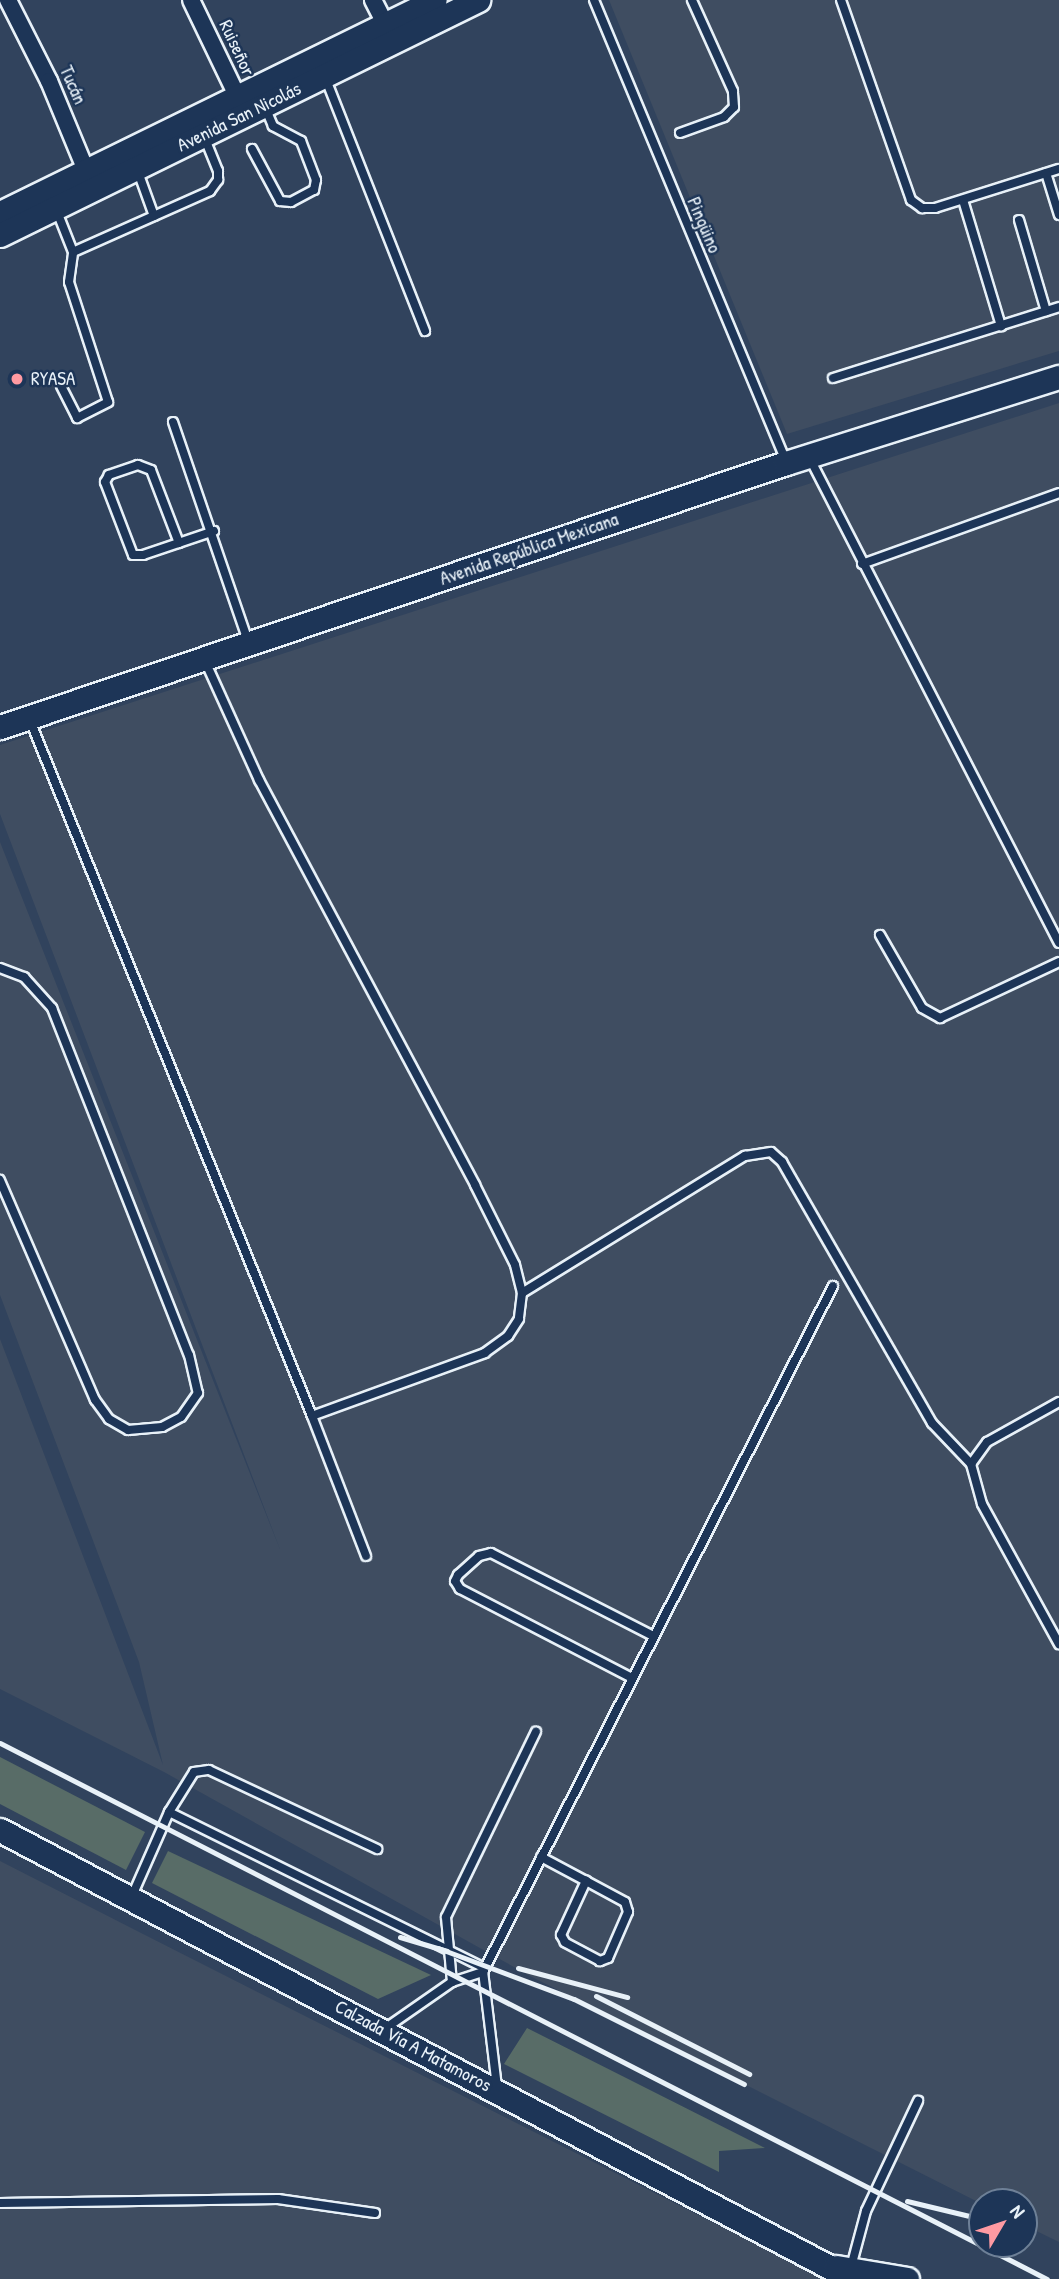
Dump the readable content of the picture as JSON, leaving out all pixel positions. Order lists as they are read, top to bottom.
{
  "streets": {
    "street": [
      "Ruiseñor",
      "Tucán",
      "Avenida San Nicolás",
      "Avenida República Mexicana",
      "Calzada Vía A Matamoros"
    ],
    "lane": ["Pingüino"]
  },
  "crossings": [
    ["Ruiseñor", "Avenida San Nicolás"],
    ["Tucán", "Avenida San Nicolás"],
    ["Pingüino", "Avenida República Mexicana"]
  ],
  "places": ["RYASA"],
  "north": "top right"
}
